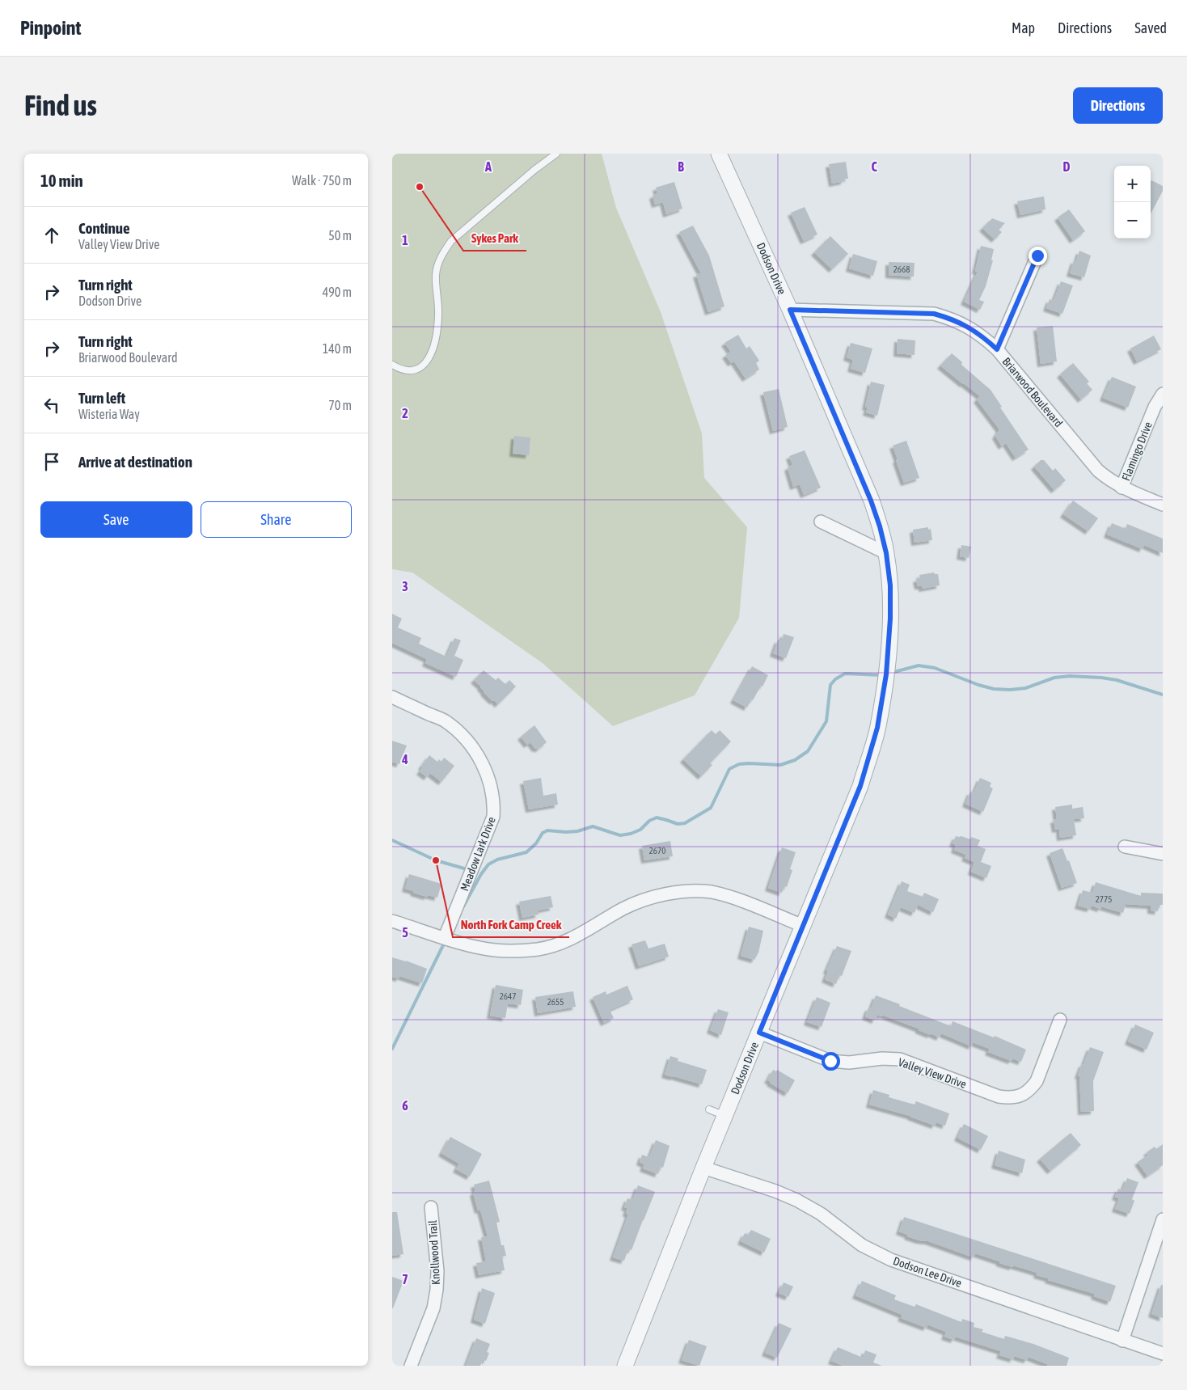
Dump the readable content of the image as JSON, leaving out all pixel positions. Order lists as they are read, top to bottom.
{
  "streets": {
    "street": [
      "Dodson Drive",
      "Briarwood Boulevard",
      "Flamingo Drive",
      "Meadow Lark Drive",
      "Valley View Drive",
      "Knollwood Trail",
      "Dodson Lee Drive"
    ]
  },
  "crossings": [
    ["Dodson Drive", "Briarwood Boulevard"],
    ["Dodson Drive", "Valley View Drive"],
    ["Dodson Drive", "Dodson Lee Drive"],
    ["Briarwood Boulevard", "Flamingo Drive"]
  ],
  "places": ["Sykes Park", "North Fork Camp Creek"],
  "house_numbers": [
    "2668",
    "2670",
    "2775",
    "2647",
    "2655"
  ],
  "page": {
    "header": "Pinpoint",
    "nav": ["Map", "Directions", "Saved"],
    "buttons": [
      "Directions",
      ["Save", "Share"]
    ],
    "title": "Find us",
    "heading": ["10 min", "Walk · 750 m"],
    "map_buttons": ["+", "−"],
    "list": [
      ["Continue", "Valley View Drive", "50 m"],
      ["Turn right", "Dodson Drive", "490 m"],
      ["Turn right", "Briarwood Boulevard", "140 m"],
      ["Turn left", "Wisteria Way", "70 m"],
      "Arrive at destination"
    ]
  },
  "grid": {
    "columns": [
      "A",
      "B",
      "C",
      "D"
    ],
    "rows": [
      "1",
      "2",
      "3",
      "4",
      "5",
      "6",
      "7"
    ]
  }
}
